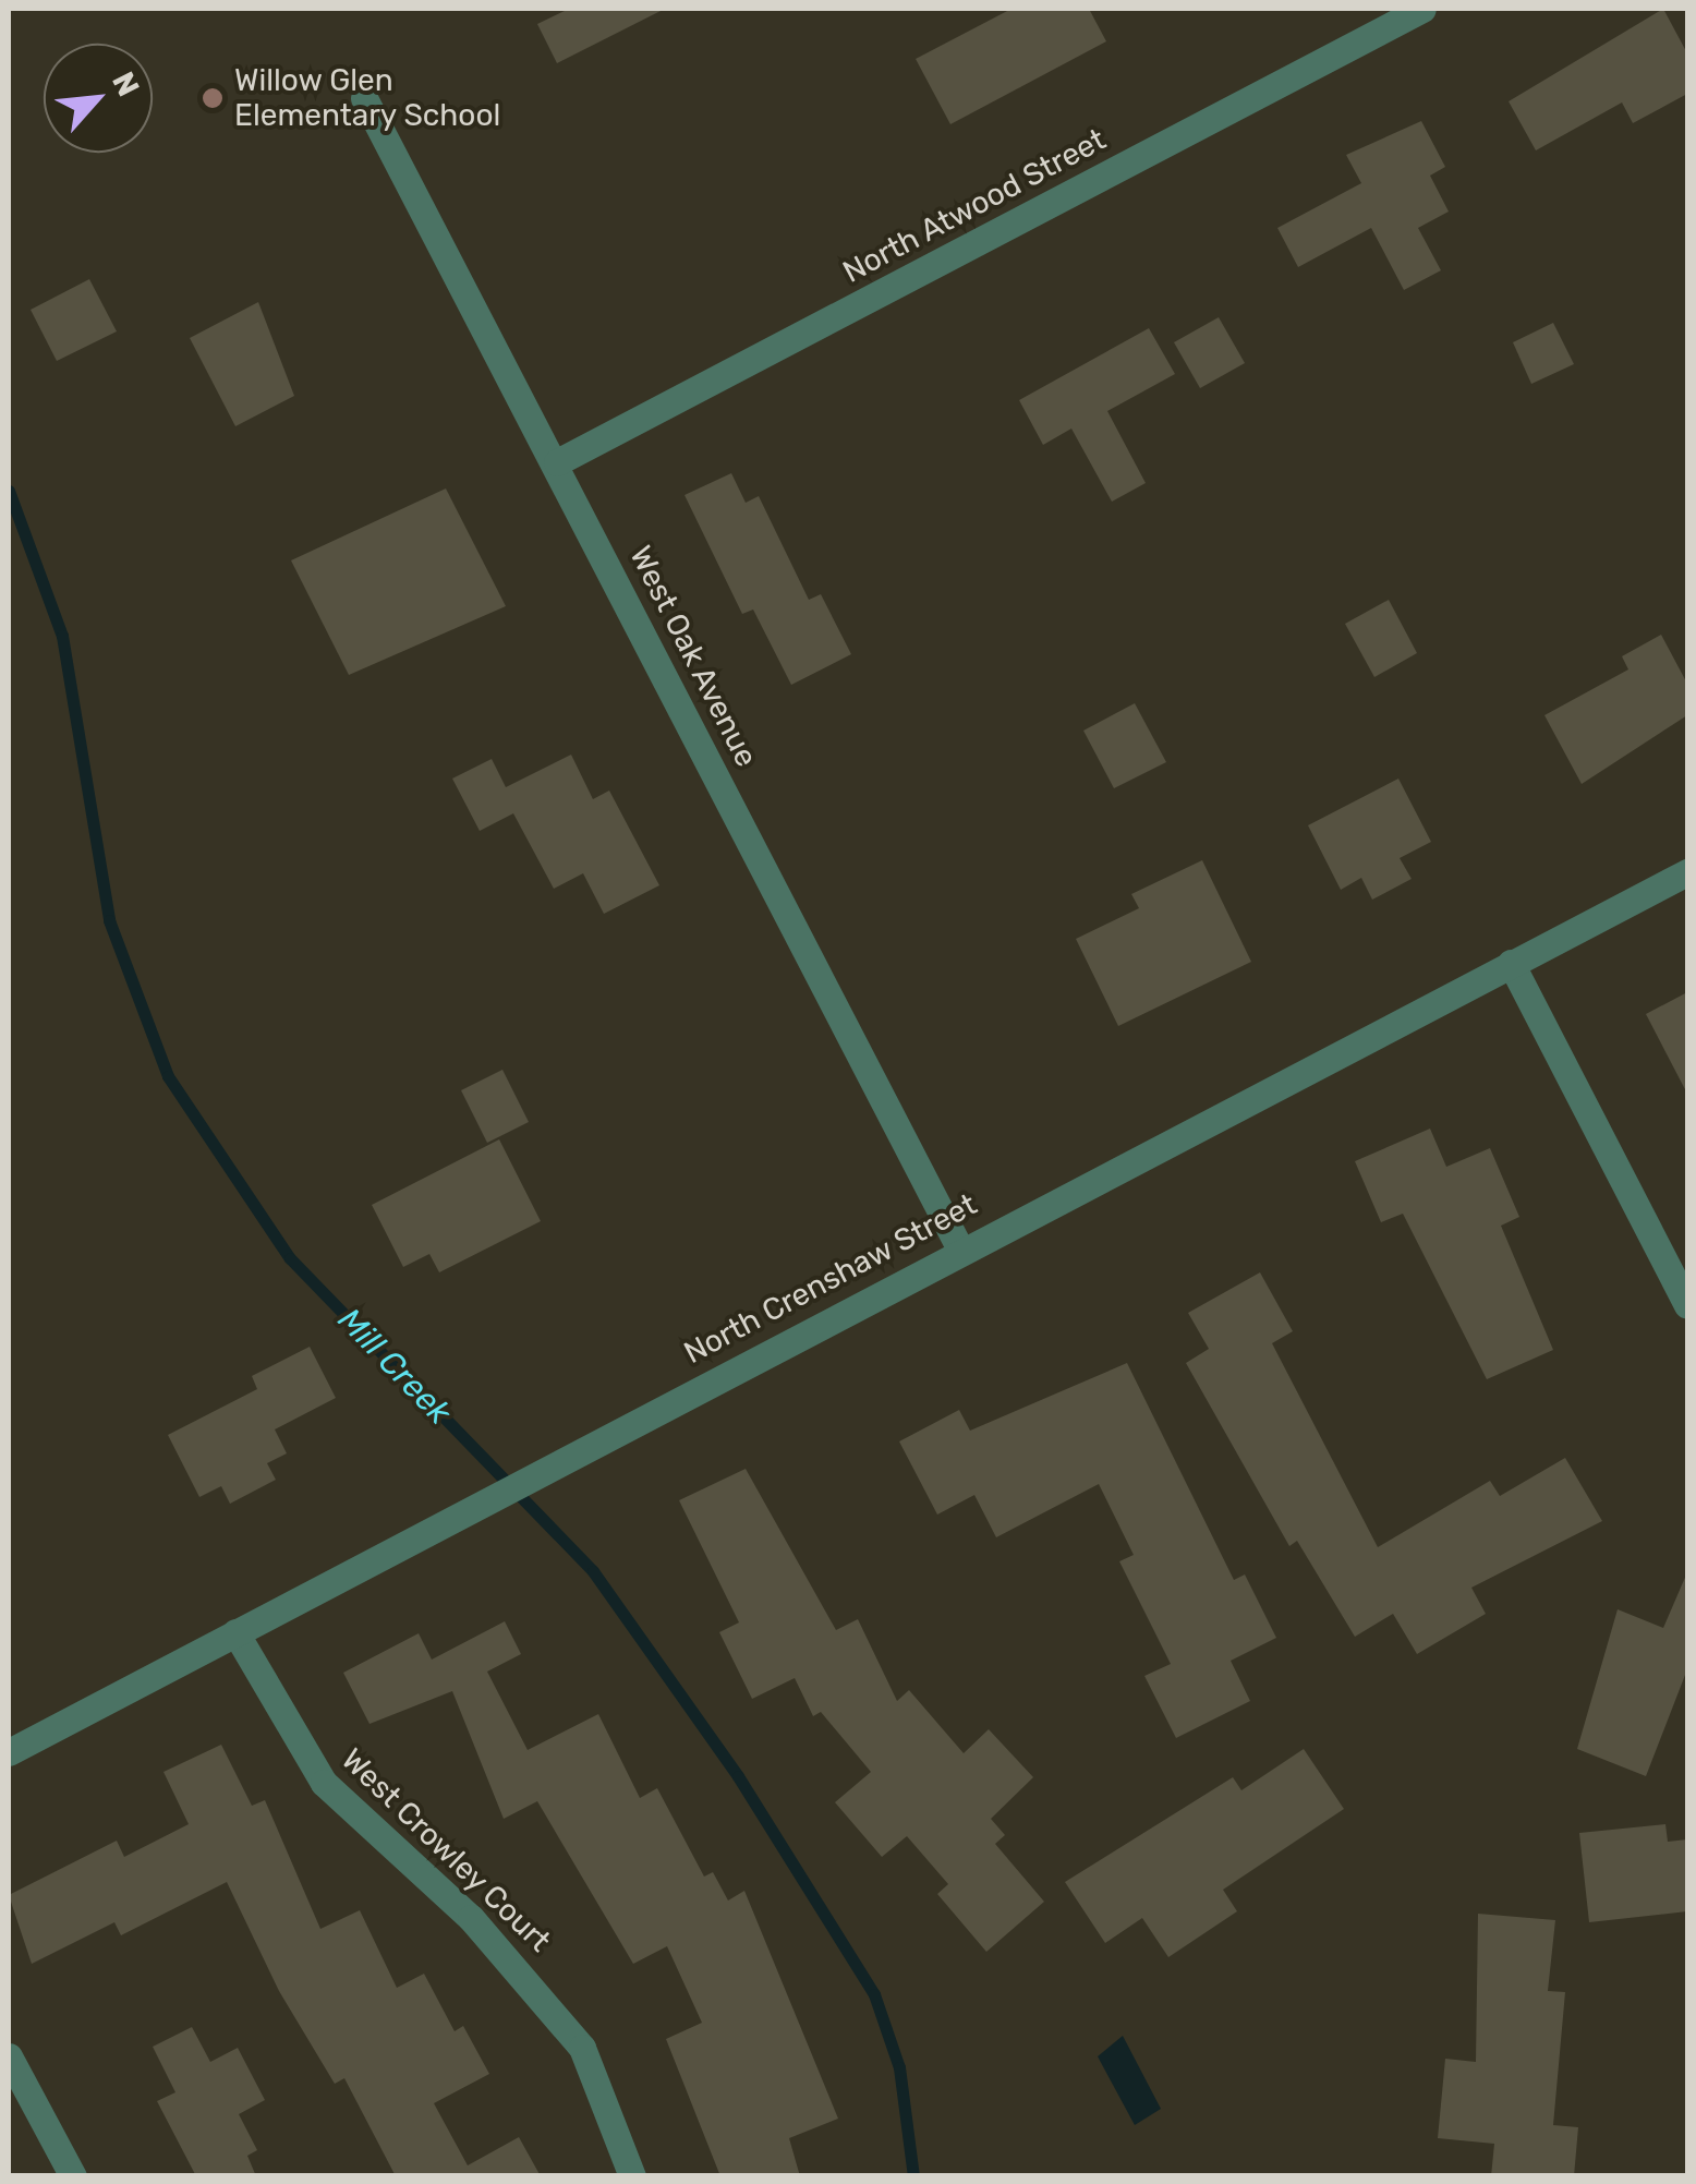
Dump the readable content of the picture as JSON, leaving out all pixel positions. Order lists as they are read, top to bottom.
{
  "streets": {
    "street": [
      "North Atwood Street",
      "West Oak Avenue",
      "North Crenshaw Street",
      "West Crowley Court"
    ]
  },
  "crossings": [
    ["North Atwood Street", "West Oak Avenue"],
    ["West Oak Avenue", "North Crenshaw Street"],
    ["North Crenshaw Street", "West Crowley Court"]
  ],
  "water": ["Mill Creek"],
  "places": ["Willow Glen Elementary School"],
  "north": "top right"
}
